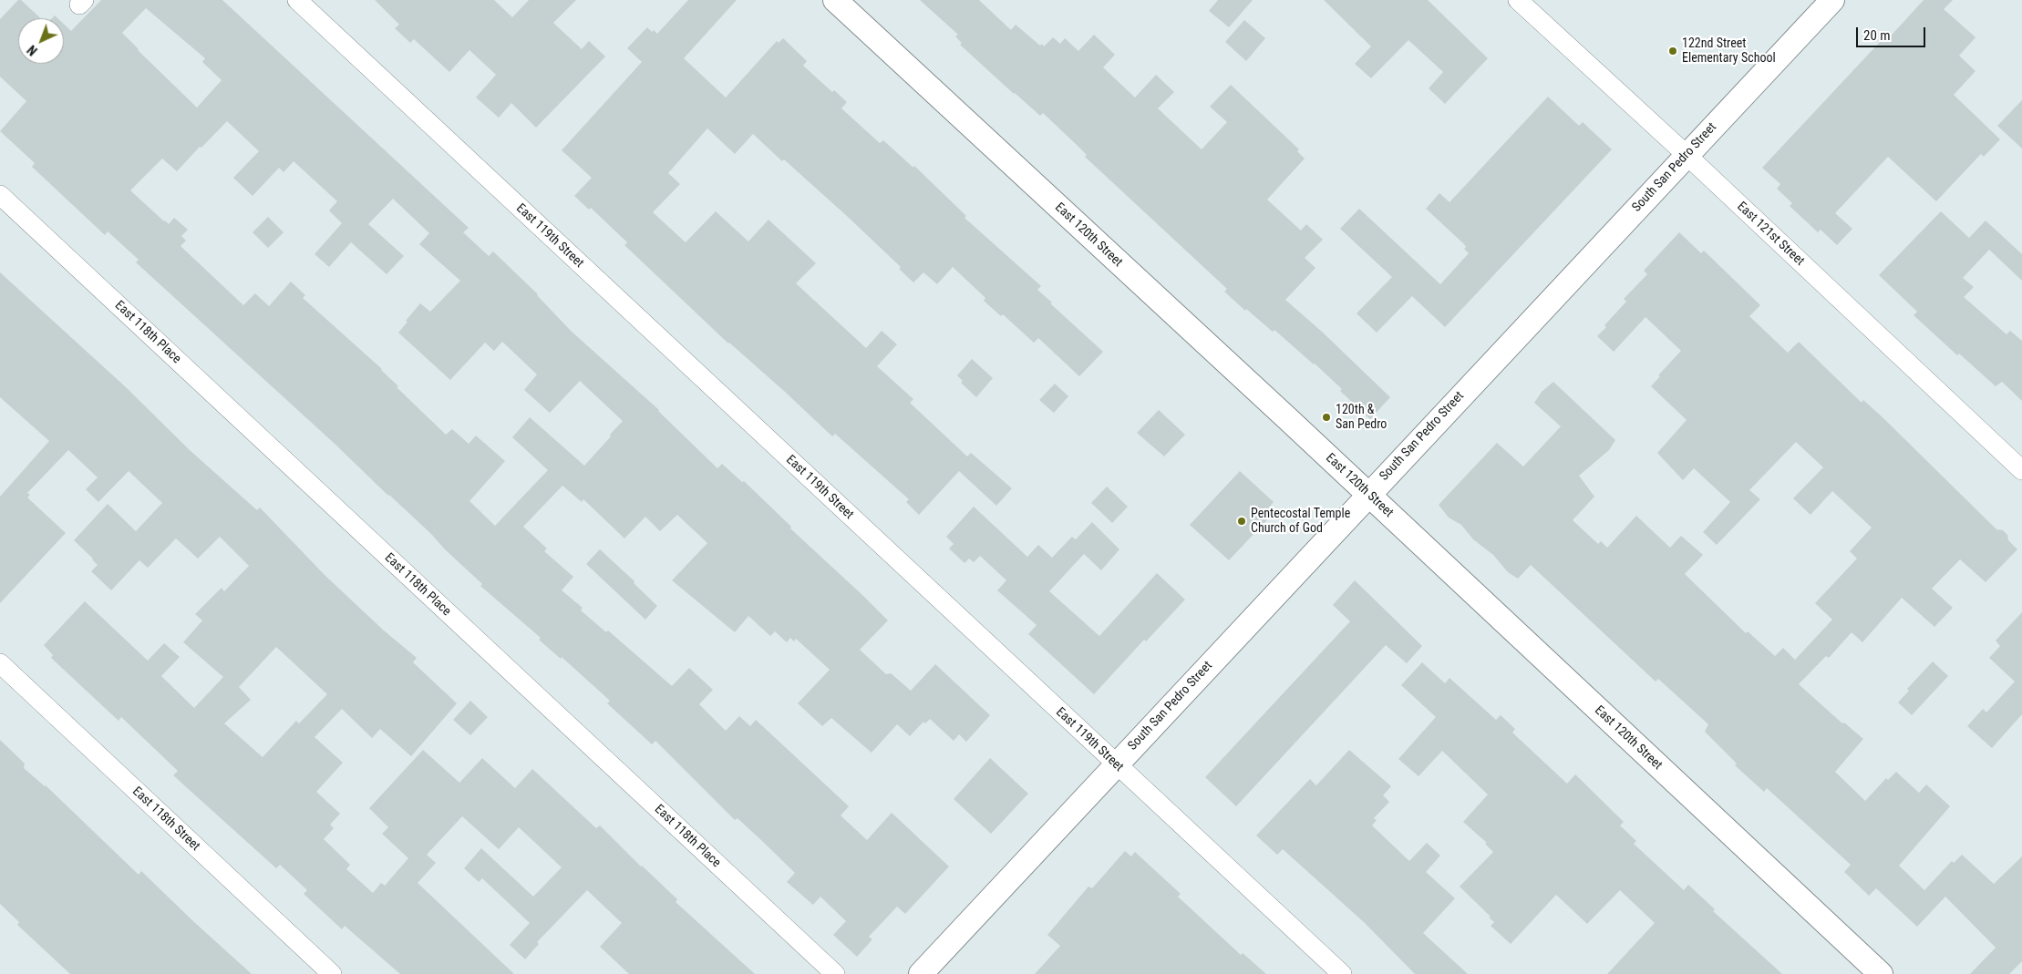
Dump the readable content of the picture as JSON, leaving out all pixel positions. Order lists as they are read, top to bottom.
{
  "streets": {
    "street": [
      "South San Pedro Street",
      "East 121st Street",
      "East 120th Street",
      "East 119th Street",
      "East 118th Place",
      "East 118th Street"
    ]
  },
  "crossings": [
    ["South San Pedro Street", "East 121st Street"],
    ["South San Pedro Street", "East 120th Street"],
    ["South San Pedro Street", "East 119th Street"]
  ],
  "places": ["122nd Street Elementary School", "120th & San Pedro", "Pentecostal Temple Church of God"],
  "scale_bar": "20 m",
  "north": "bottom left"
}
